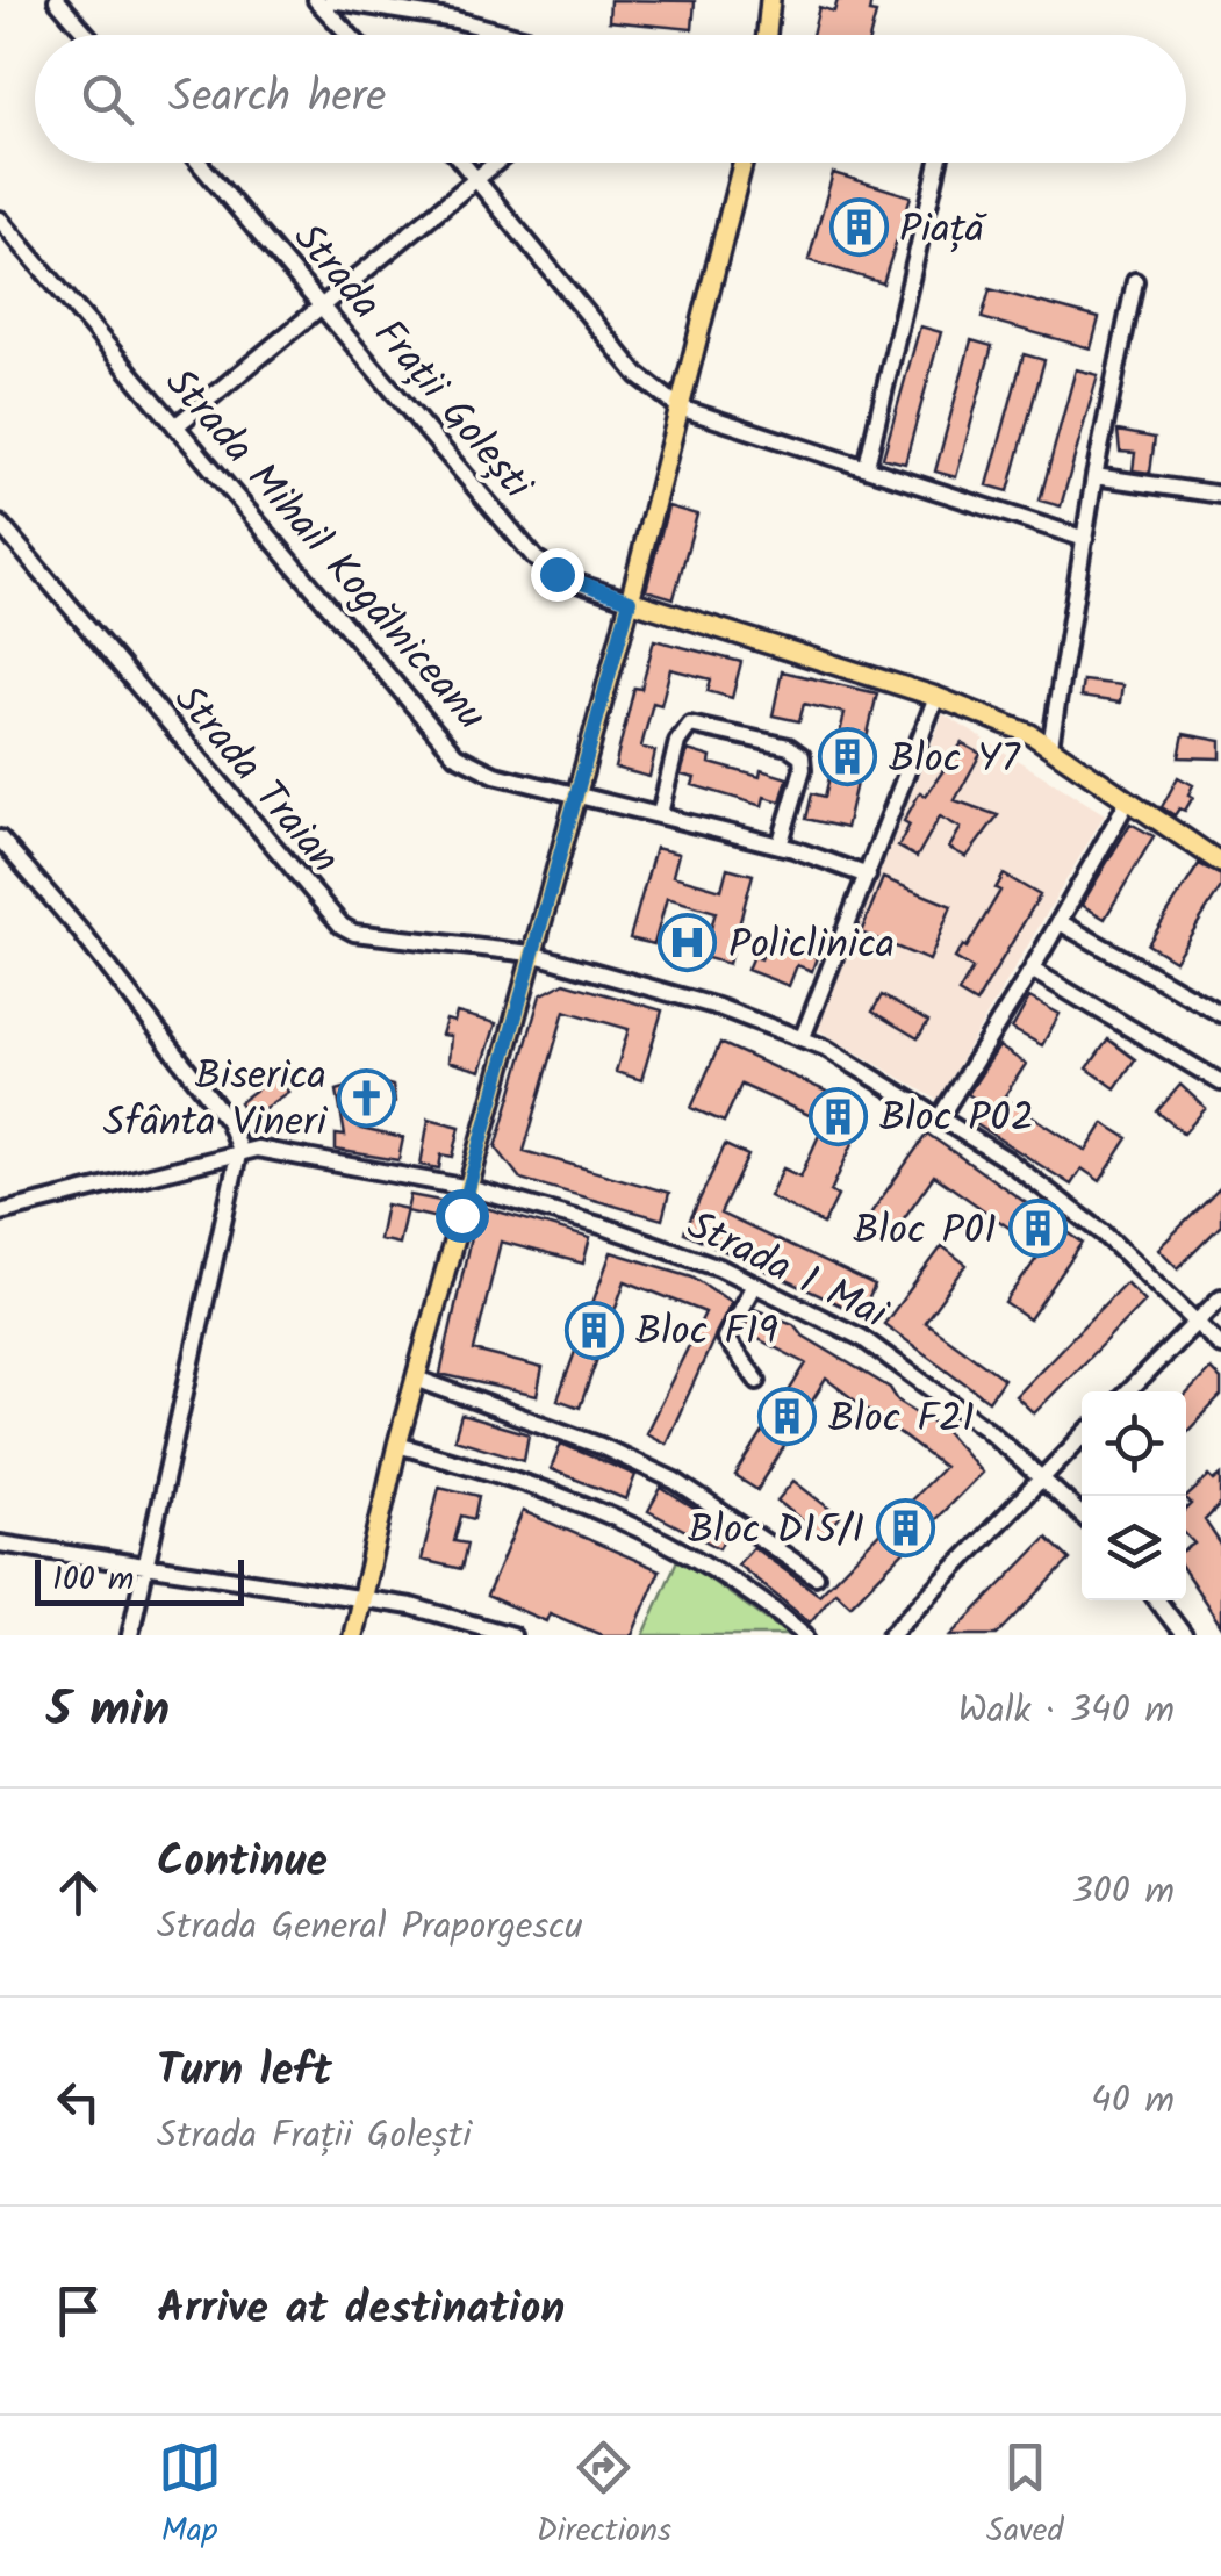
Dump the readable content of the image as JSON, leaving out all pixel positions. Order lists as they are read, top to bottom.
{
  "streets": {
    "main road": ["Strada Frații Golești"],
    "street": ["Strada Mihail Kogălniceanu", "Strada Traian", "Strada 1 Mai"]
  },
  "places": {
    "building": [
      "Piață",
      "Bloc Y7",
      "Bloc P02",
      "Bloc P01",
      "Bloc F19",
      "Bloc F21",
      "Bloc D15/I"
    ],
    "hospital": ["Policlinica"],
    "church": ["Biserica Sfânta Vineri"]
  },
  "scale_bar": "100 m",
  "page": {
    "search": "Search here",
    "scale": "100 m",
    "heading": ["5 min", "Walk · 340 m"],
    "list": [
      ["Continue", "Strada General Praporgescu", "300 m"],
      ["Turn left", "Strada Frații Golești", "40 m"],
      "Arrive at destination"
    ],
    "nav": ["Map", "Directions", "Saved"]
  }
}
